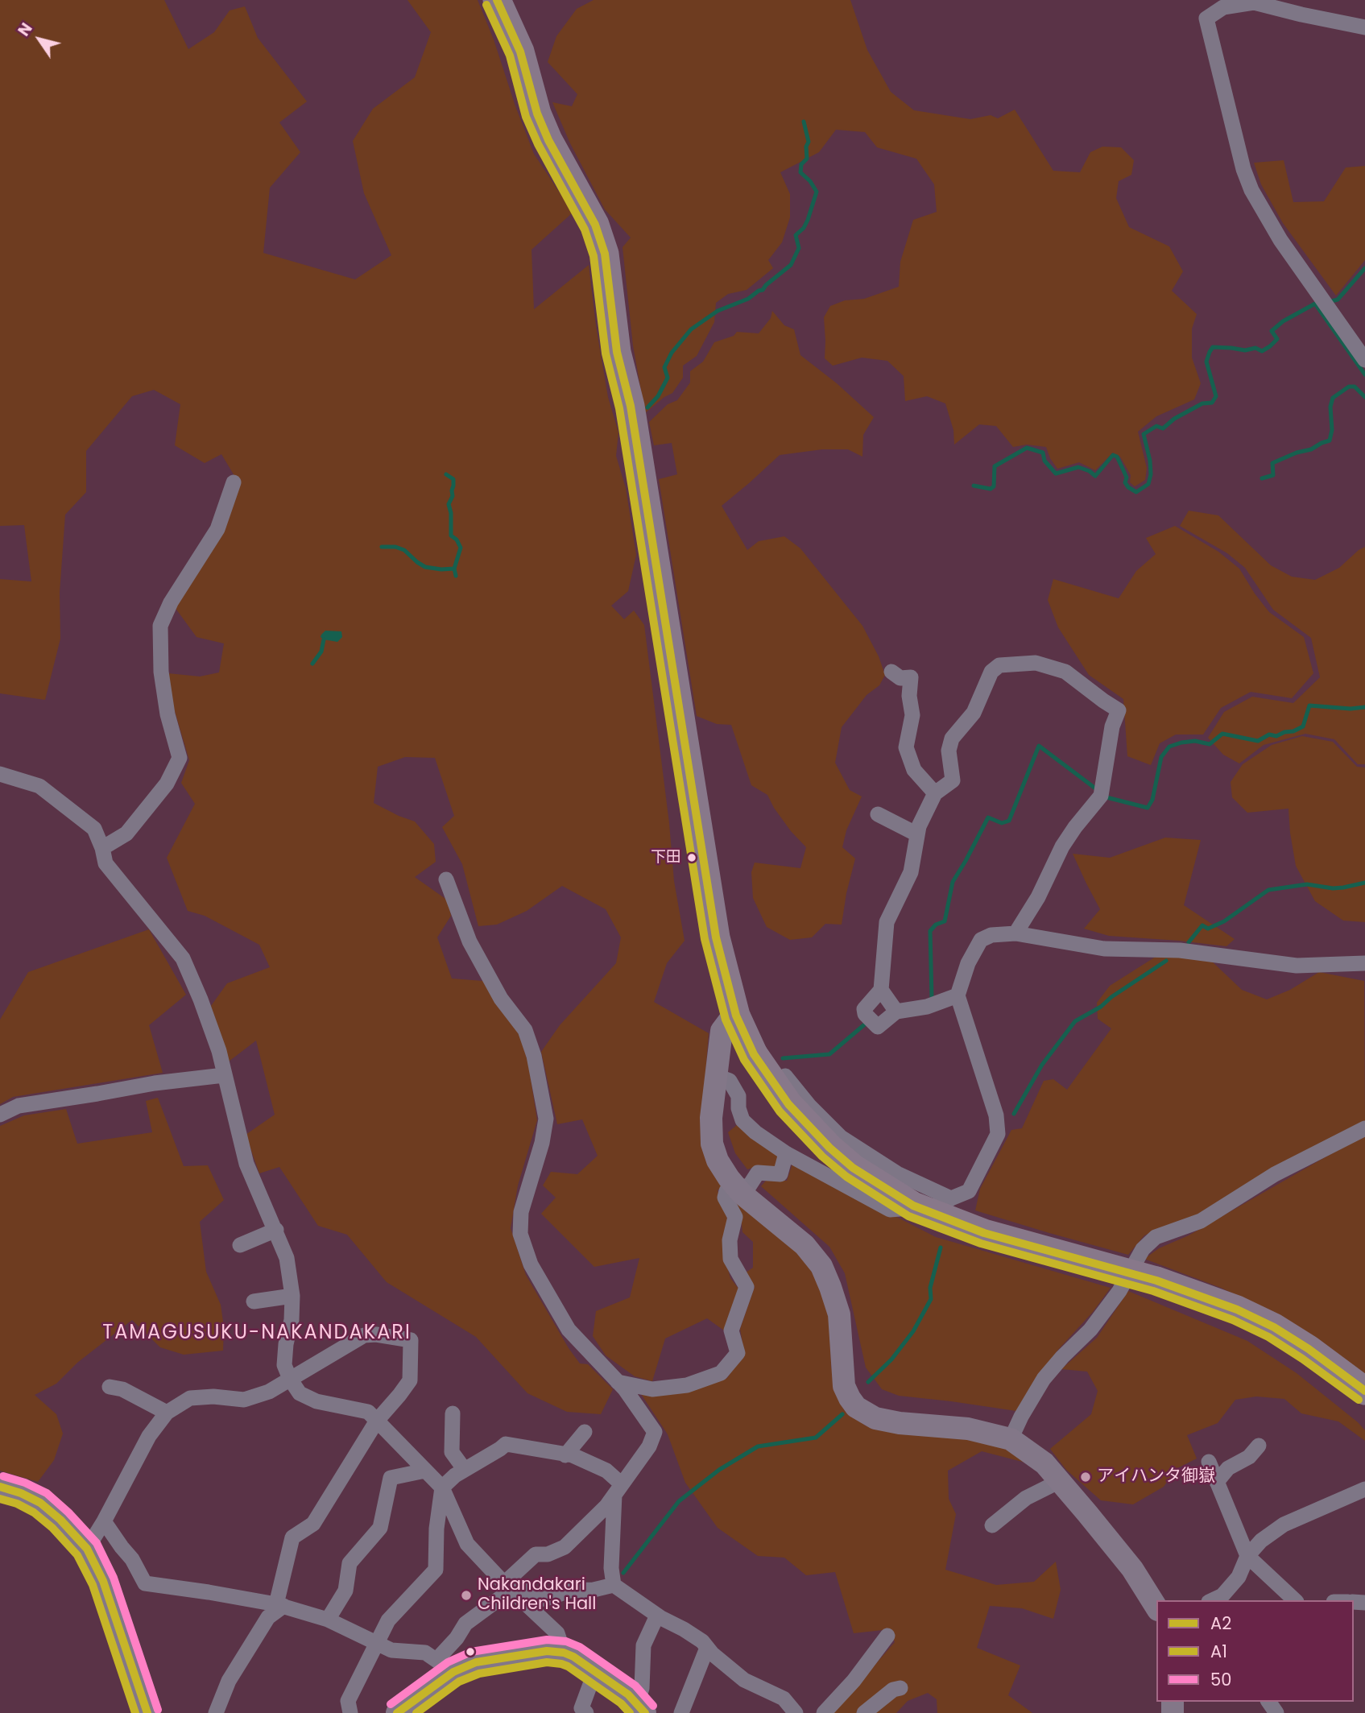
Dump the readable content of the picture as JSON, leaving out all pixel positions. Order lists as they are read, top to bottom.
{
  "districts": ["TAMAGUSUKU-NAKANDAKARI"],
  "places": ["下田", "アイハンタ御嶽", "Nakandakari Children's Hall"],
  "lines": ["transit line A2", "transit line A1", "transit line 50"],
  "legend": ["A2", "A1", "50"],
  "north": "top left"
}
